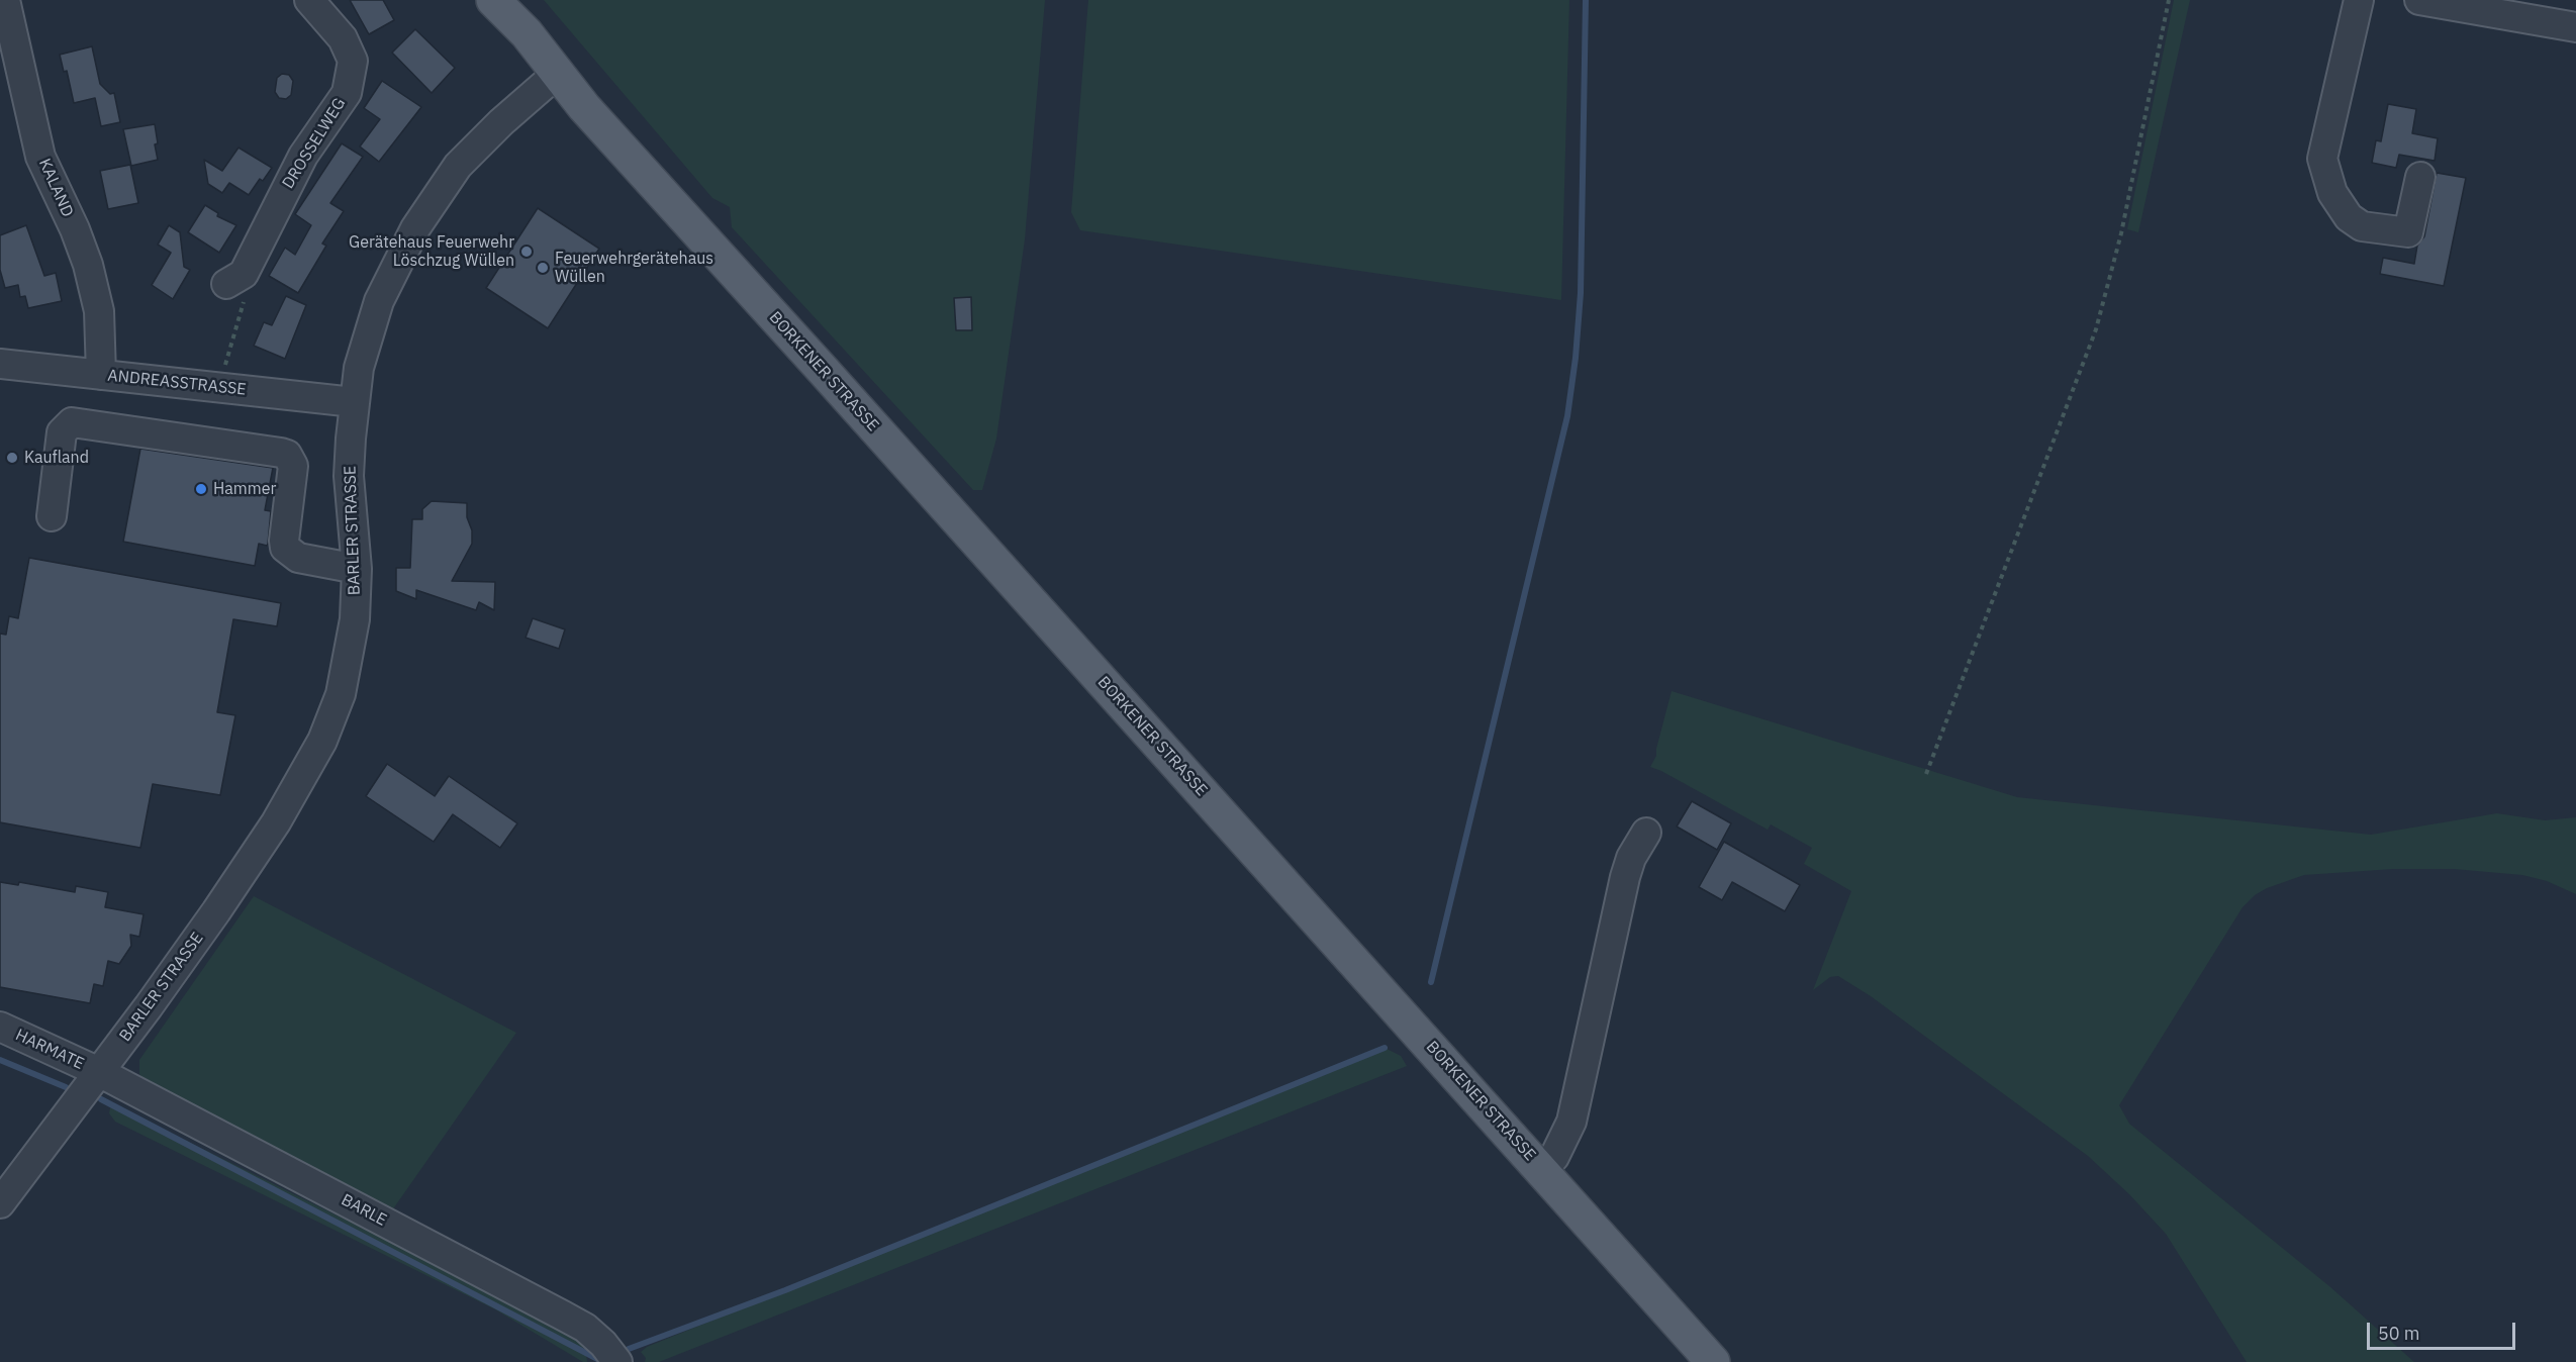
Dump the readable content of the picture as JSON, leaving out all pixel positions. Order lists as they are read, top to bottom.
{
  "streets": {
    "main road": ["BORKENER STRASSE"],
    "street": [
      "DROSSELWEG",
      "KALAND",
      "ANDREASSTRASSE",
      "BARLER STRASSE",
      "HARMATE",
      "BARLE"
    ]
  },
  "crossings": [
    ["KALAND", "ANDREASSTRASSE"],
    ["BORKENER STRASSE", "BARLER STRASSE"],
    ["ANDREASSTRASSE", "BARLER STRASSE"],
    ["BARLER STRASSE", "HARMATE"],
    ["BARLER STRASSE", "BARLE"],
    ["HARMATE", "BARLE"]
  ],
  "places": [
    "Gerätehaus Feuerwehr Löschzug Wüllen",
    "Feuerwehrgerätehaus Wüllen",
    "Kaufland",
    "Hammer"
  ],
  "scale_bar": "50 m"
}
